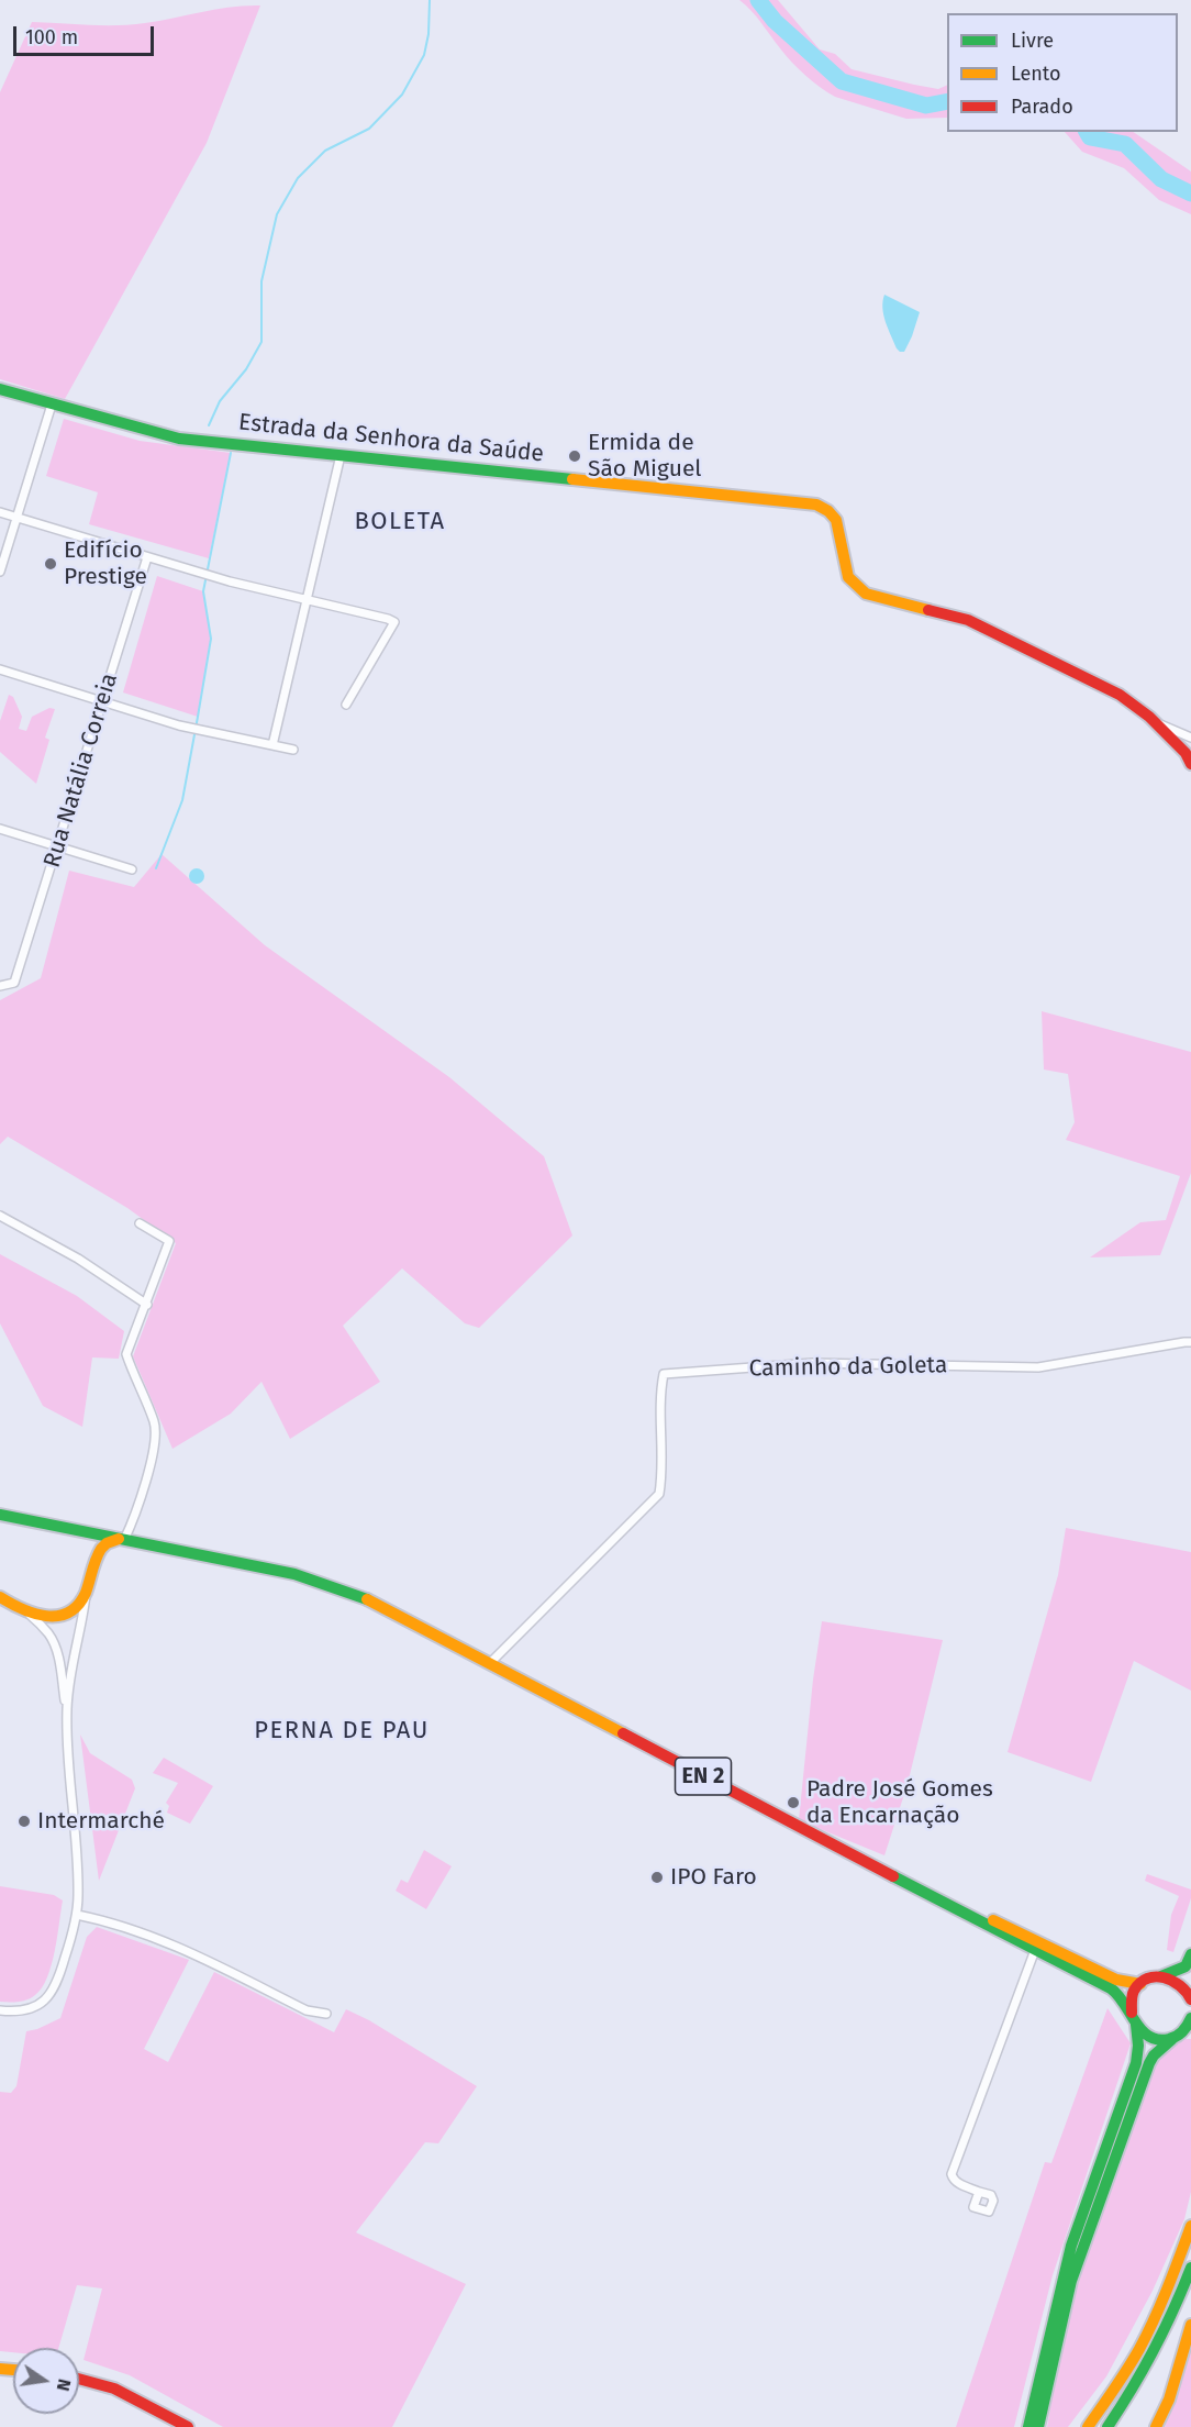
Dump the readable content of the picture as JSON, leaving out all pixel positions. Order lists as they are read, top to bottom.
{
  "streets": {
    "main road": ["Estrada da Senhora da Saúde", "EN 2"],
    "street": ["Rua Natália Correia", "Caminho da Goleta"]
  },
  "crossings": [
    ["Caminho da Goleta", "EN 2"]
  ],
  "districts": ["BOLETA", "PERNA DE PAU"],
  "places": [
    "Ermida de São Miguel",
    "Edifício Prestige",
    "Padre José Gomes da Encarnação",
    "Intermarché",
    "IPO Faro"
  ],
  "legend": ["Livre", "Lento", "Parado"],
  "scale_bar": "100 m",
  "north": "right"
}
